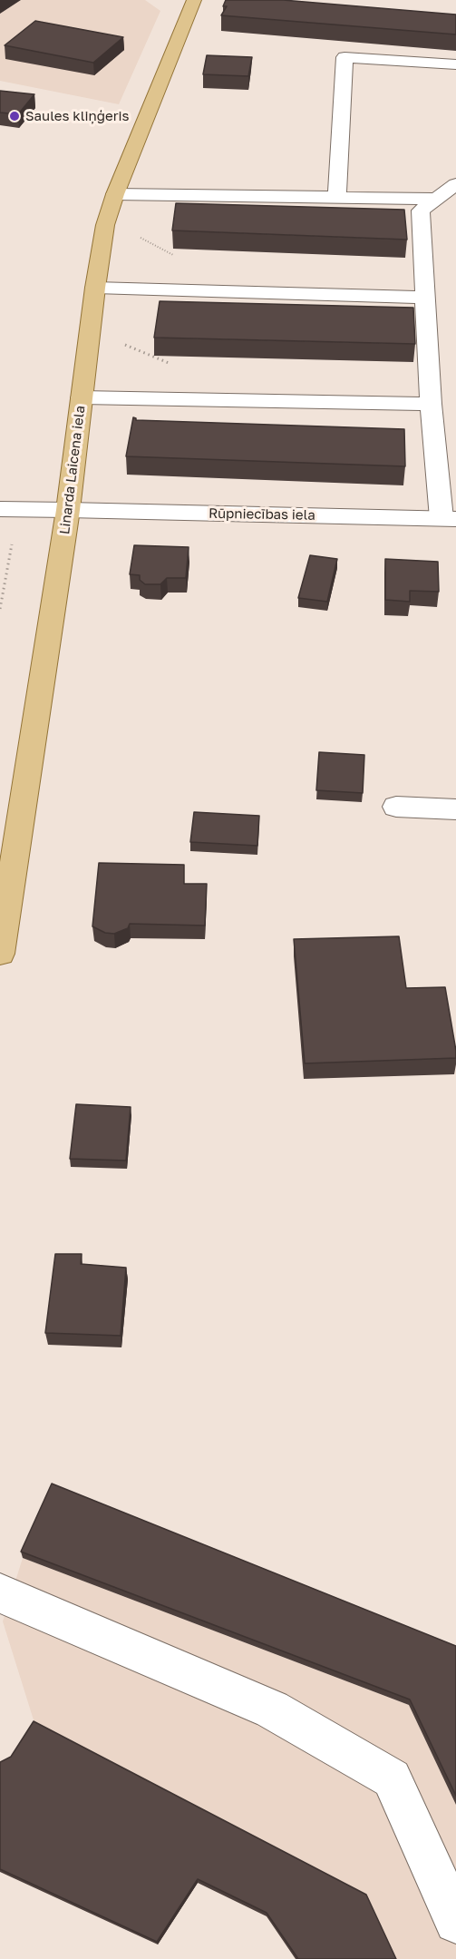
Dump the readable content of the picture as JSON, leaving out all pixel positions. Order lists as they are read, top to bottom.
{
  "streets": {
    "main road": ["Linarda Laicena iela"],
    "street": ["Rūpniecības iela"]
  },
  "crossings": [
    ["Linarda Laicena iela", "Rūpniecības iela"]
  ],
  "places": ["Saules kliņģeris"]
}
